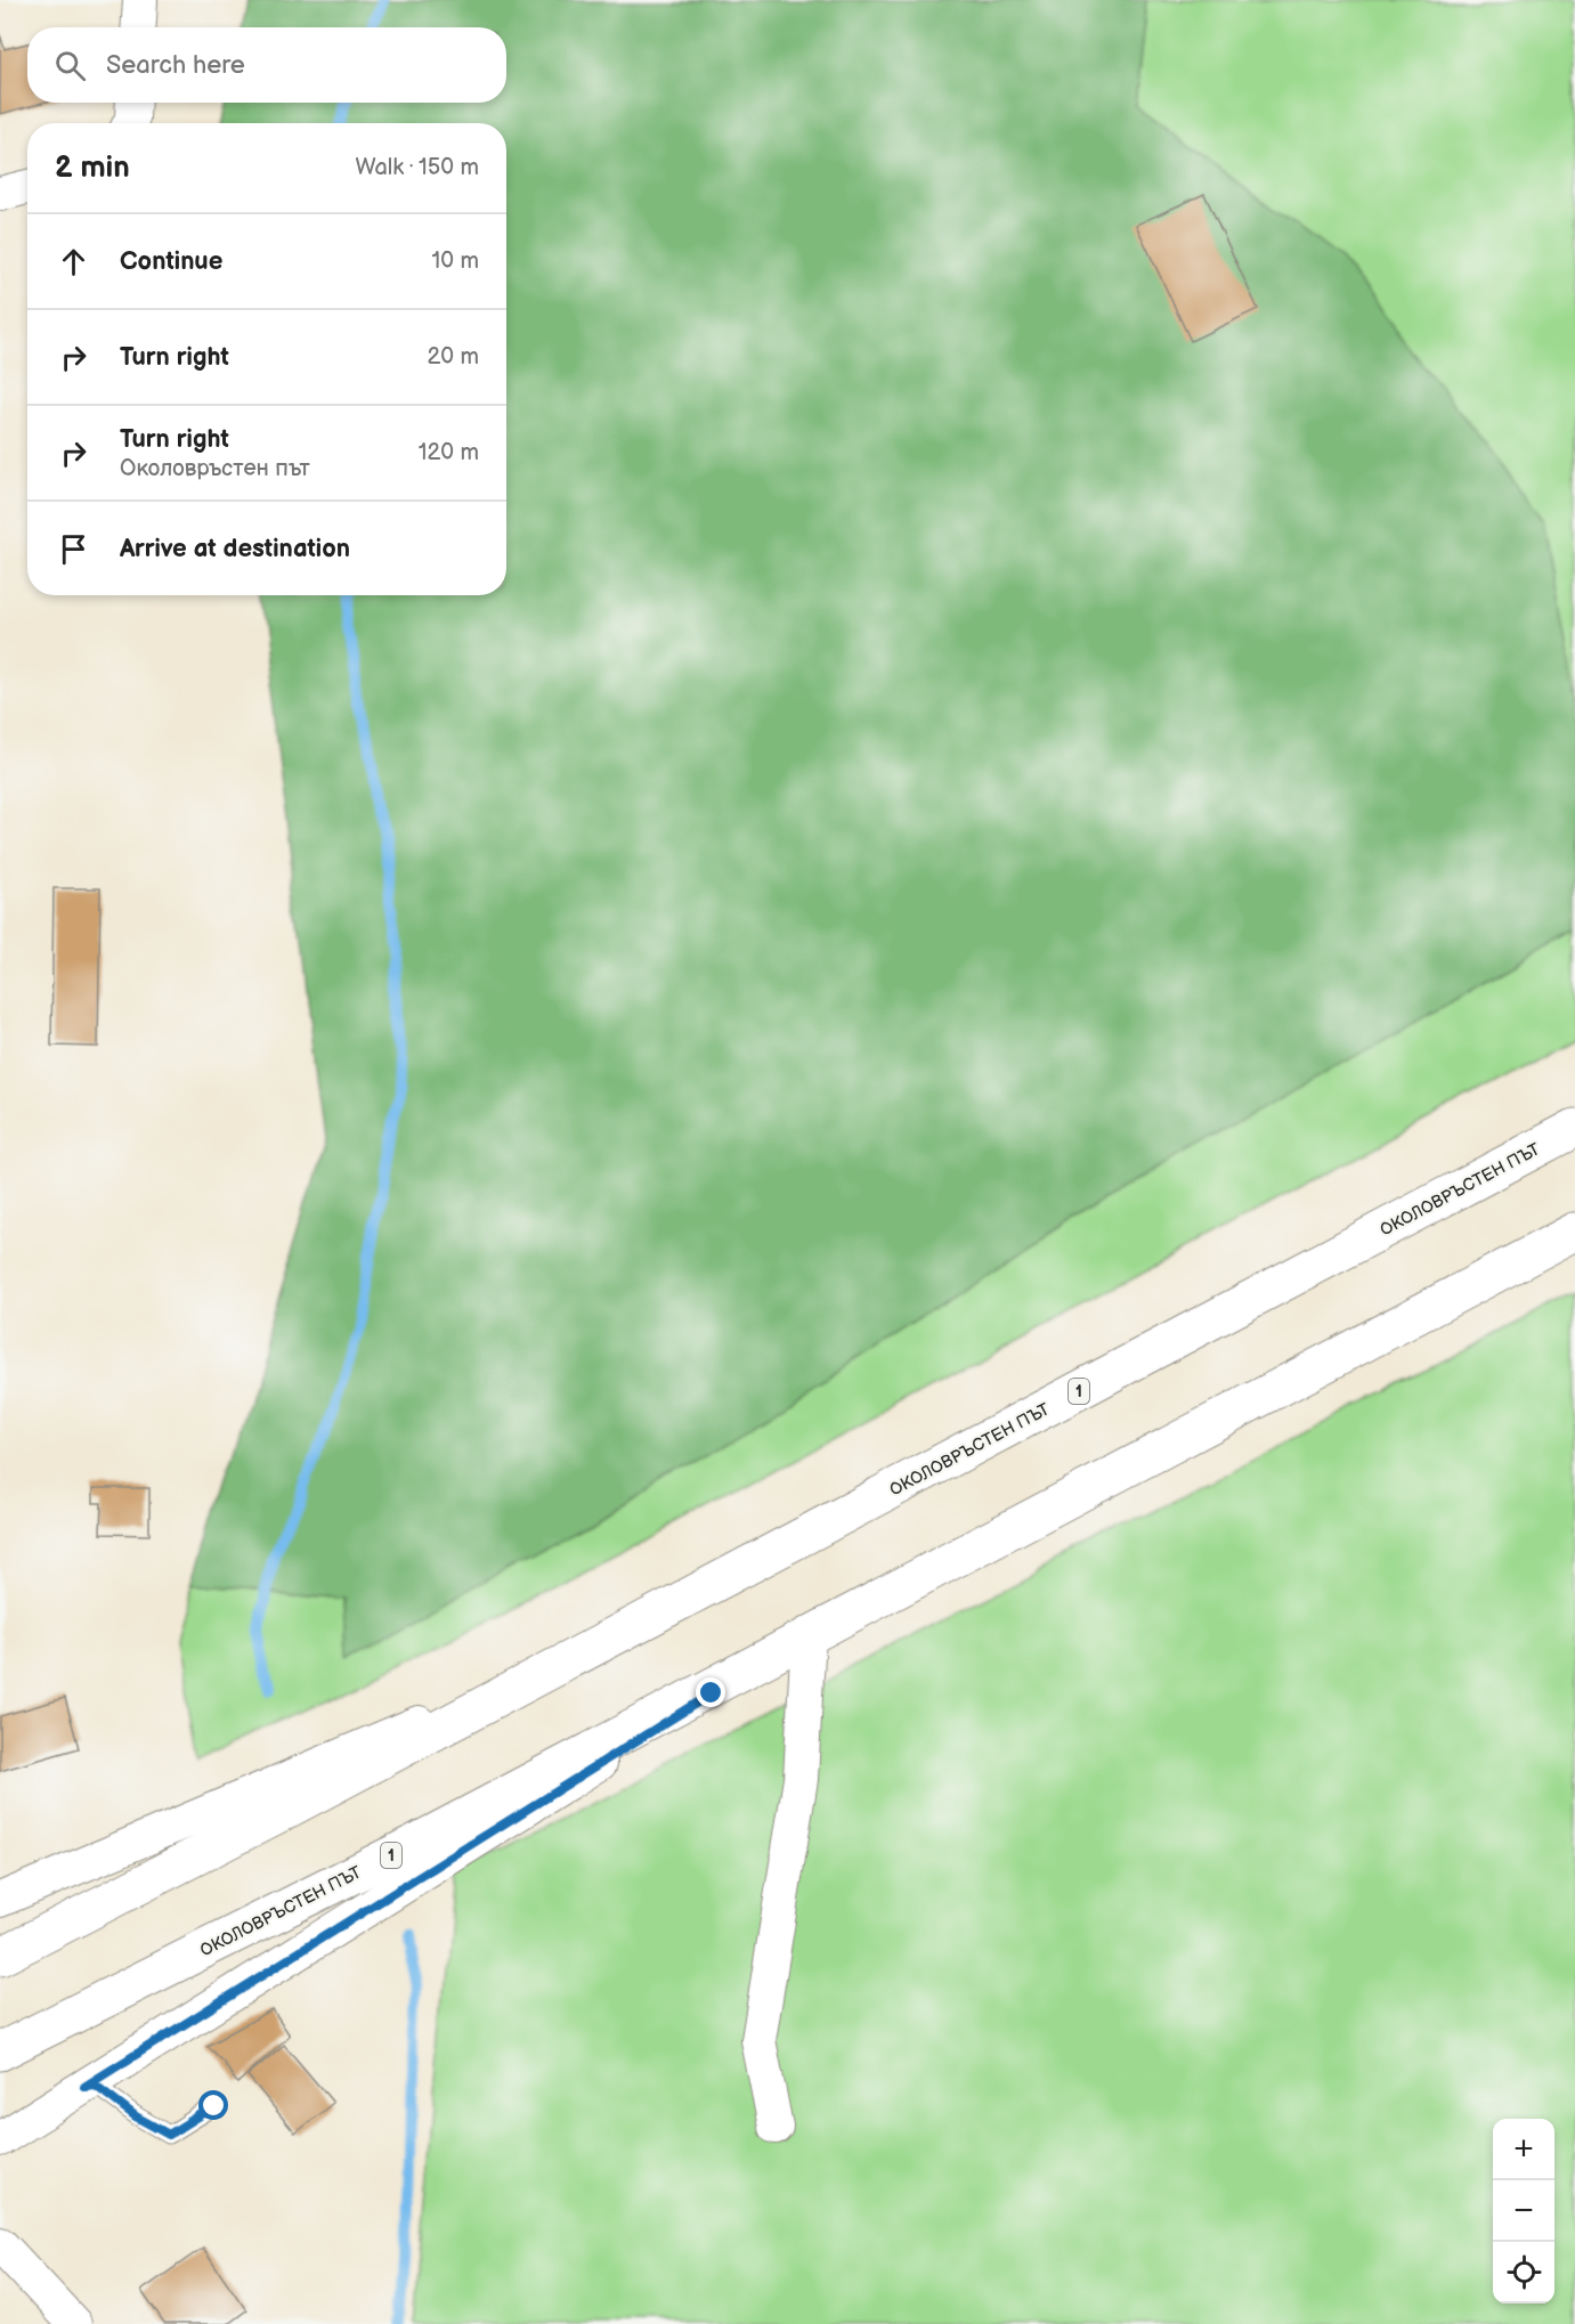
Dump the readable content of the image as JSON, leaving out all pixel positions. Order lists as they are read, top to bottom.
{
  "streets": {
    "highway": ["ОКОЛОВРЪСТЕН ПЪТ", "1"]
  },
  "page": {
    "search": "Search here",
    "heading": ["2 min", "Walk · 150 m"],
    "list": [
      ["Continue", "10 m"],
      ["Turn right", "20 m"],
      ["Turn right", "Околовръстен път", "120 m"],
      "Arrive at destination"
    ],
    "map_buttons": ["+", "−"]
  }
}
